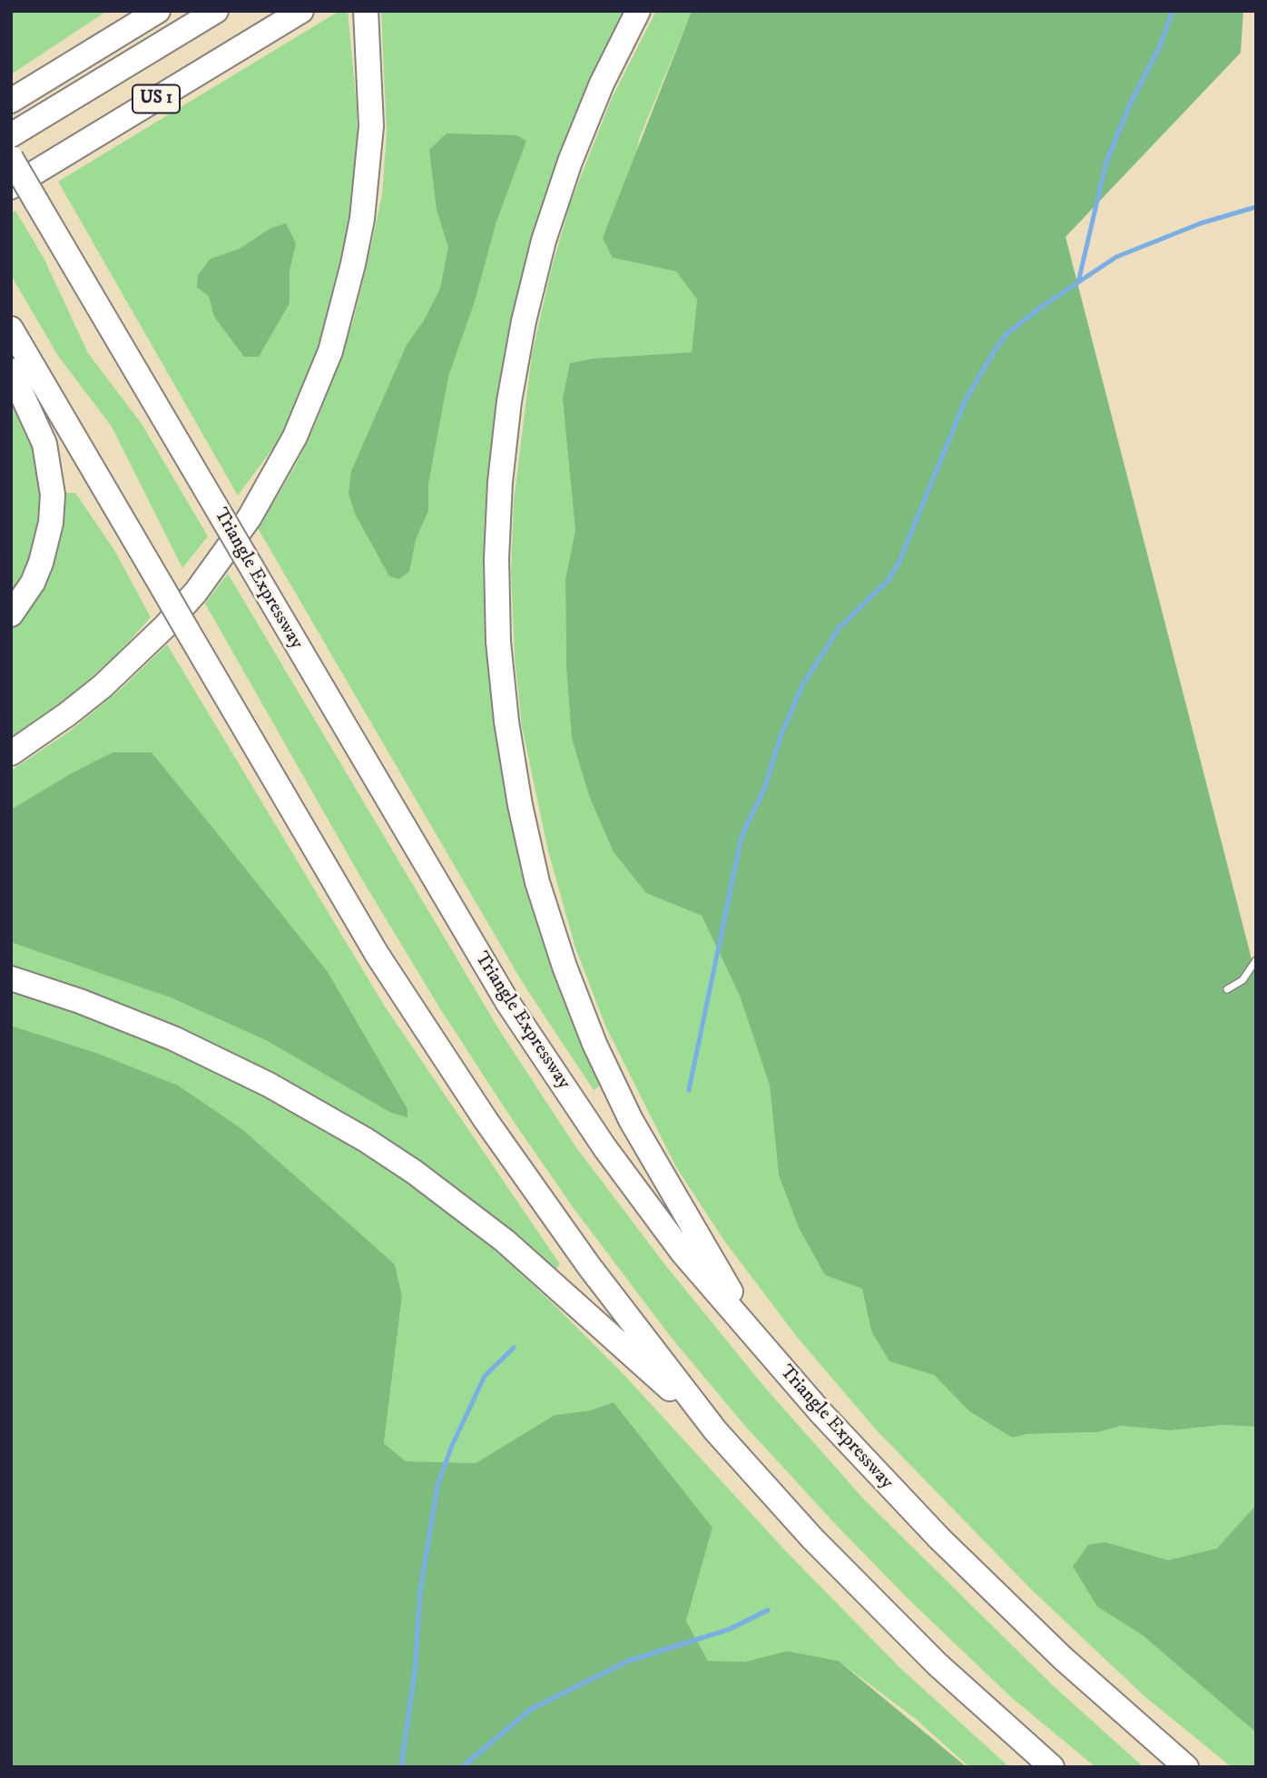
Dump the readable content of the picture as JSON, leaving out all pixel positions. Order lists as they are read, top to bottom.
{
  "streets": {
    "highway": ["US 1", "Triangle Expressway"]
  }
}
